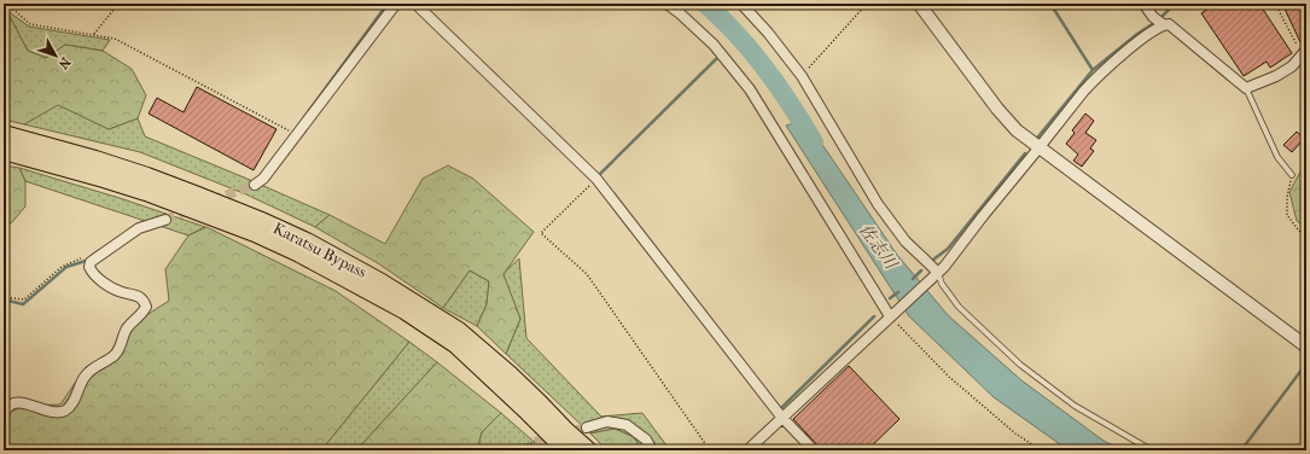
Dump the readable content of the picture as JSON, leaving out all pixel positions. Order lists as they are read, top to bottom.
{
  "streets": {
    "highway": ["Karatsu Bypass"]
  },
  "water": ["佐志川"],
  "north": "bottom right"
}
